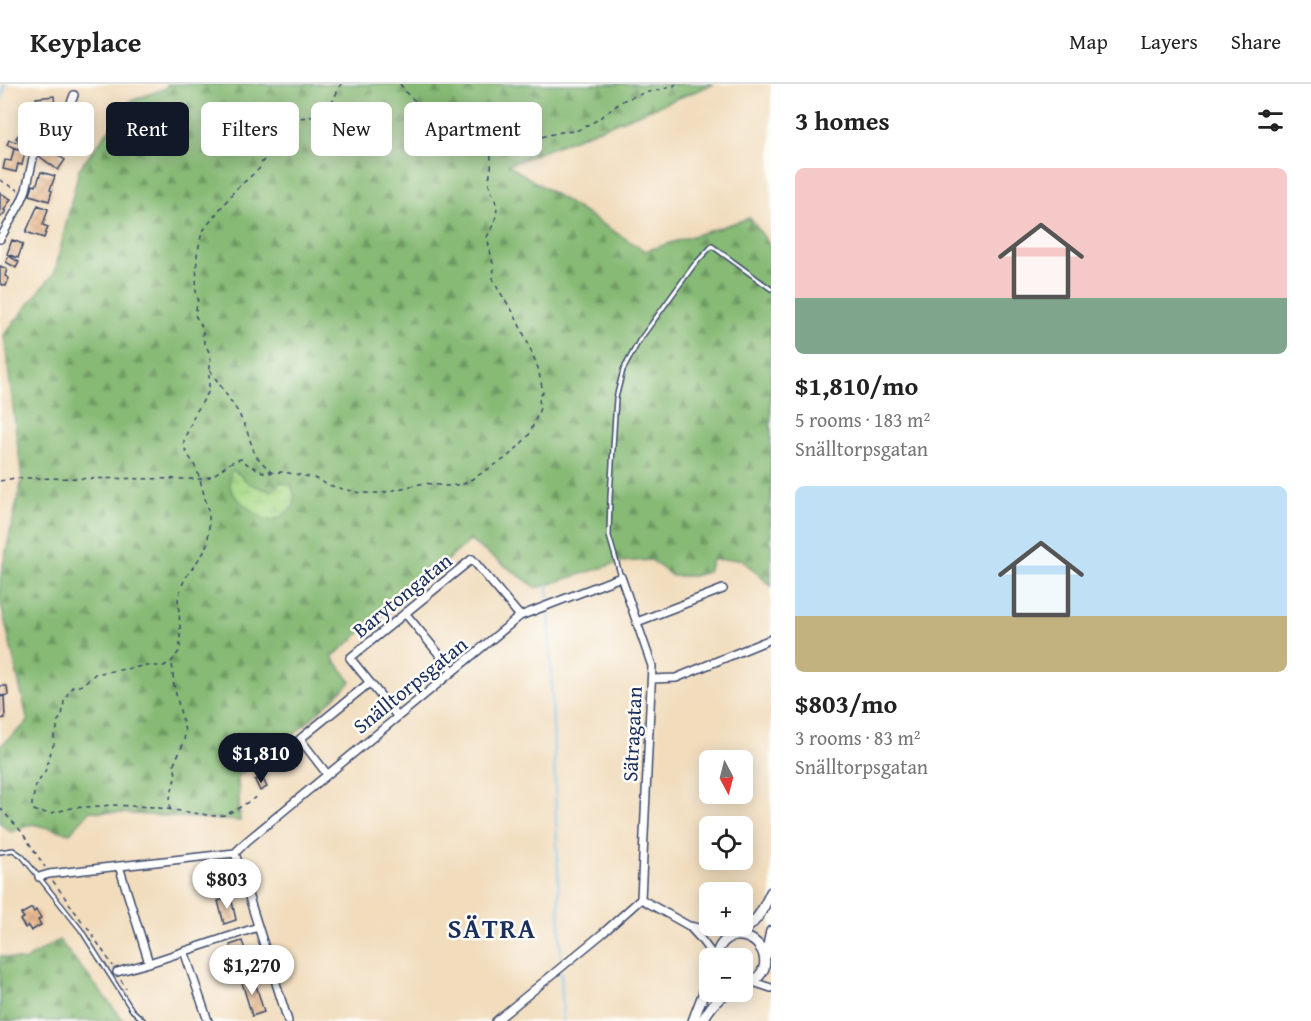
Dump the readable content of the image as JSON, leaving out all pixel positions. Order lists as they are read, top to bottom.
{
  "streets": {
    "street": ["Barytongatan", "Snälltorpsgatan", "Sätragatan"]
  },
  "crossings": [
    ["Barytongatan", "Snälltorpsgatan"],
    ["Snälltorpsgatan", "Sätragatan"]
  ],
  "districts": ["SÄTRA"],
  "north": "bottom",
  "page": {
    "header": "Keyplace",
    "nav": ["Map", "Layers", "Share"],
    "heading": "3 homes",
    "chip": [
      "Buy",
      "Rent",
      "Filters",
      "New",
      "Apartment"
    ],
    "list": [
      {
        "name": "$1,810/mo",
        "note": "5 rooms · 183 m² · Snälltorpsgatan"
      },
      {
        "name": "$803/mo",
        "note": "3 rooms · 83 m² · Snälltorpsgatan"
      }
    ],
    "price": ["$1,810", "$803", "$1,270"],
    "map_buttons": ["+", "−"]
  }
}
